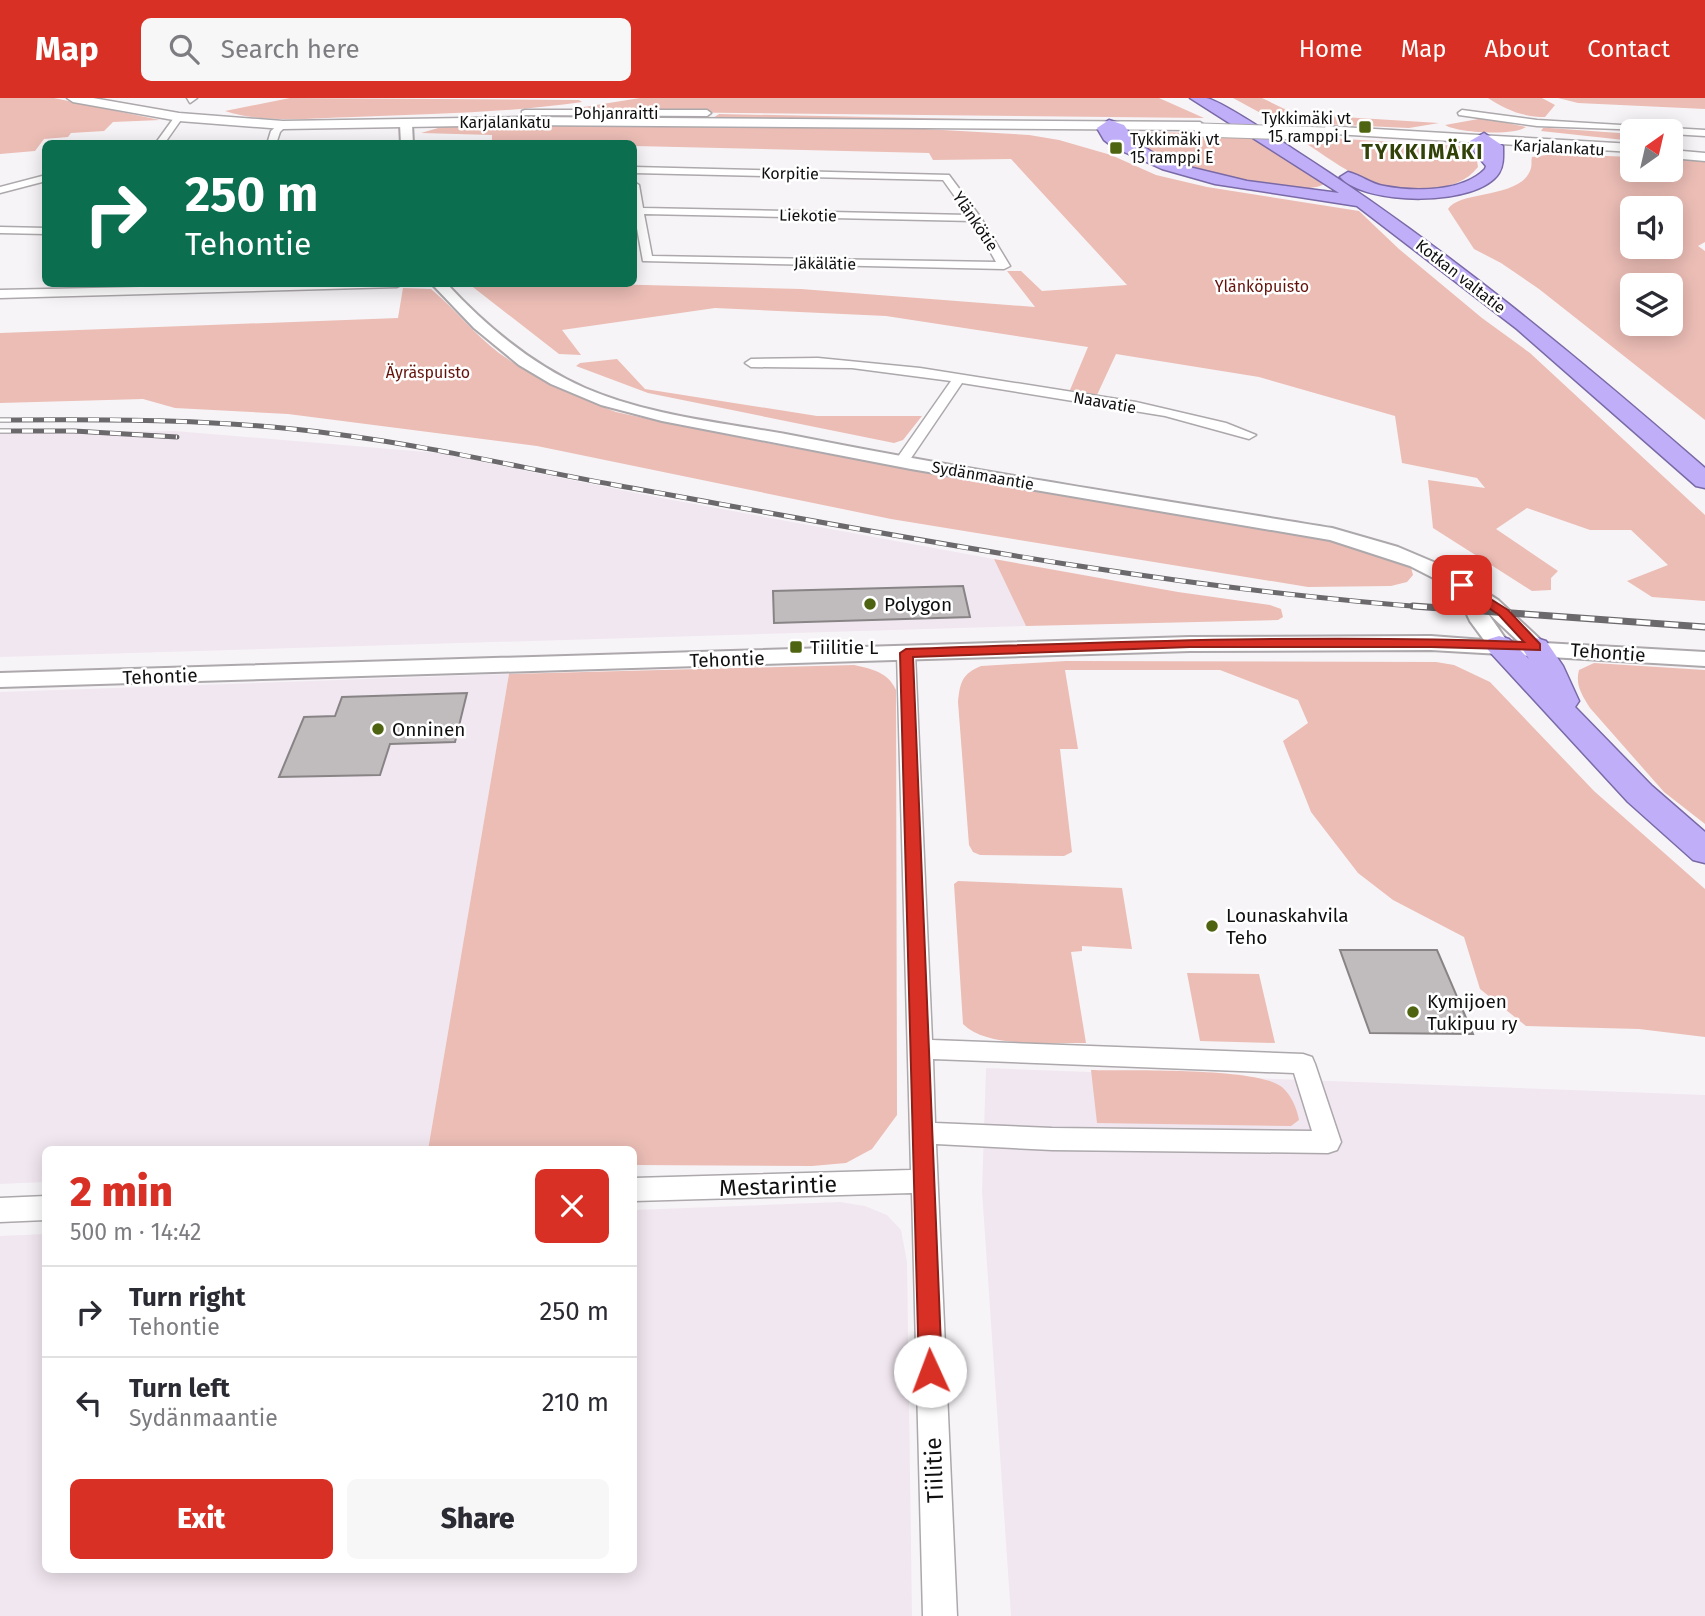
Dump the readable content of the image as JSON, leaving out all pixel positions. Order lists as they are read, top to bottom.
{
  "streets": {
    "highway": ["Kotkan valtatie"],
    "main road": ["Karjalankatu"],
    "street": [
      "Pohjanraitti",
      "Korpitie",
      "Liekotie",
      "Ylänkötie",
      "Jäkälätie",
      "Naavatie",
      "Sydänmaantie",
      "Tehontie",
      "Mestarintie",
      "Tiilitie"
    ]
  },
  "crossings": [
    ["Korpitie", "Ylänkötie"],
    ["Liekotie", "Ylänkötie"],
    ["Liekotie", "Jäkälätie"],
    ["Ylänkötie", "Jäkälätie"],
    ["Sydänmaantie", "Tehontie"],
    ["Tehontie", "Tiilitie"],
    ["Mestarintie", "Tiilitie"]
  ],
  "districts": ["TYKKIMÄKI"],
  "parks": ["Ylänköpuisto", "Äyräspuisto"],
  "places": {
    "transit": ["Tykkimäki vt 15 ramppi L", "Tykkimäki vt 15 ramppi E", "Tiilitie L"],
    "other": [
      "Polygon",
      "Onninen",
      "Lounaskahvila Teho",
      "Kymijoen Tukipuu ry"
    ]
  },
  "north": "top right",
  "page": {
    "header": "Map",
    "search": "Search here",
    "nav": [
      "Home",
      "Map",
      "About",
      "Contact"
    ],
    "turn": ["250 m", "Tehontie"],
    "heading": ["2 min", "500 m · 14:42"],
    "list": [
      {
        "name": "Turn right",
        "note": "Tehontie",
        "value": "250 m"
      },
      {
        "name": "Turn left",
        "note": "Sydänmaantie",
        "value": "210 m"
      }
    ],
    "buttons": ["Exit", "Share"]
  }
}
